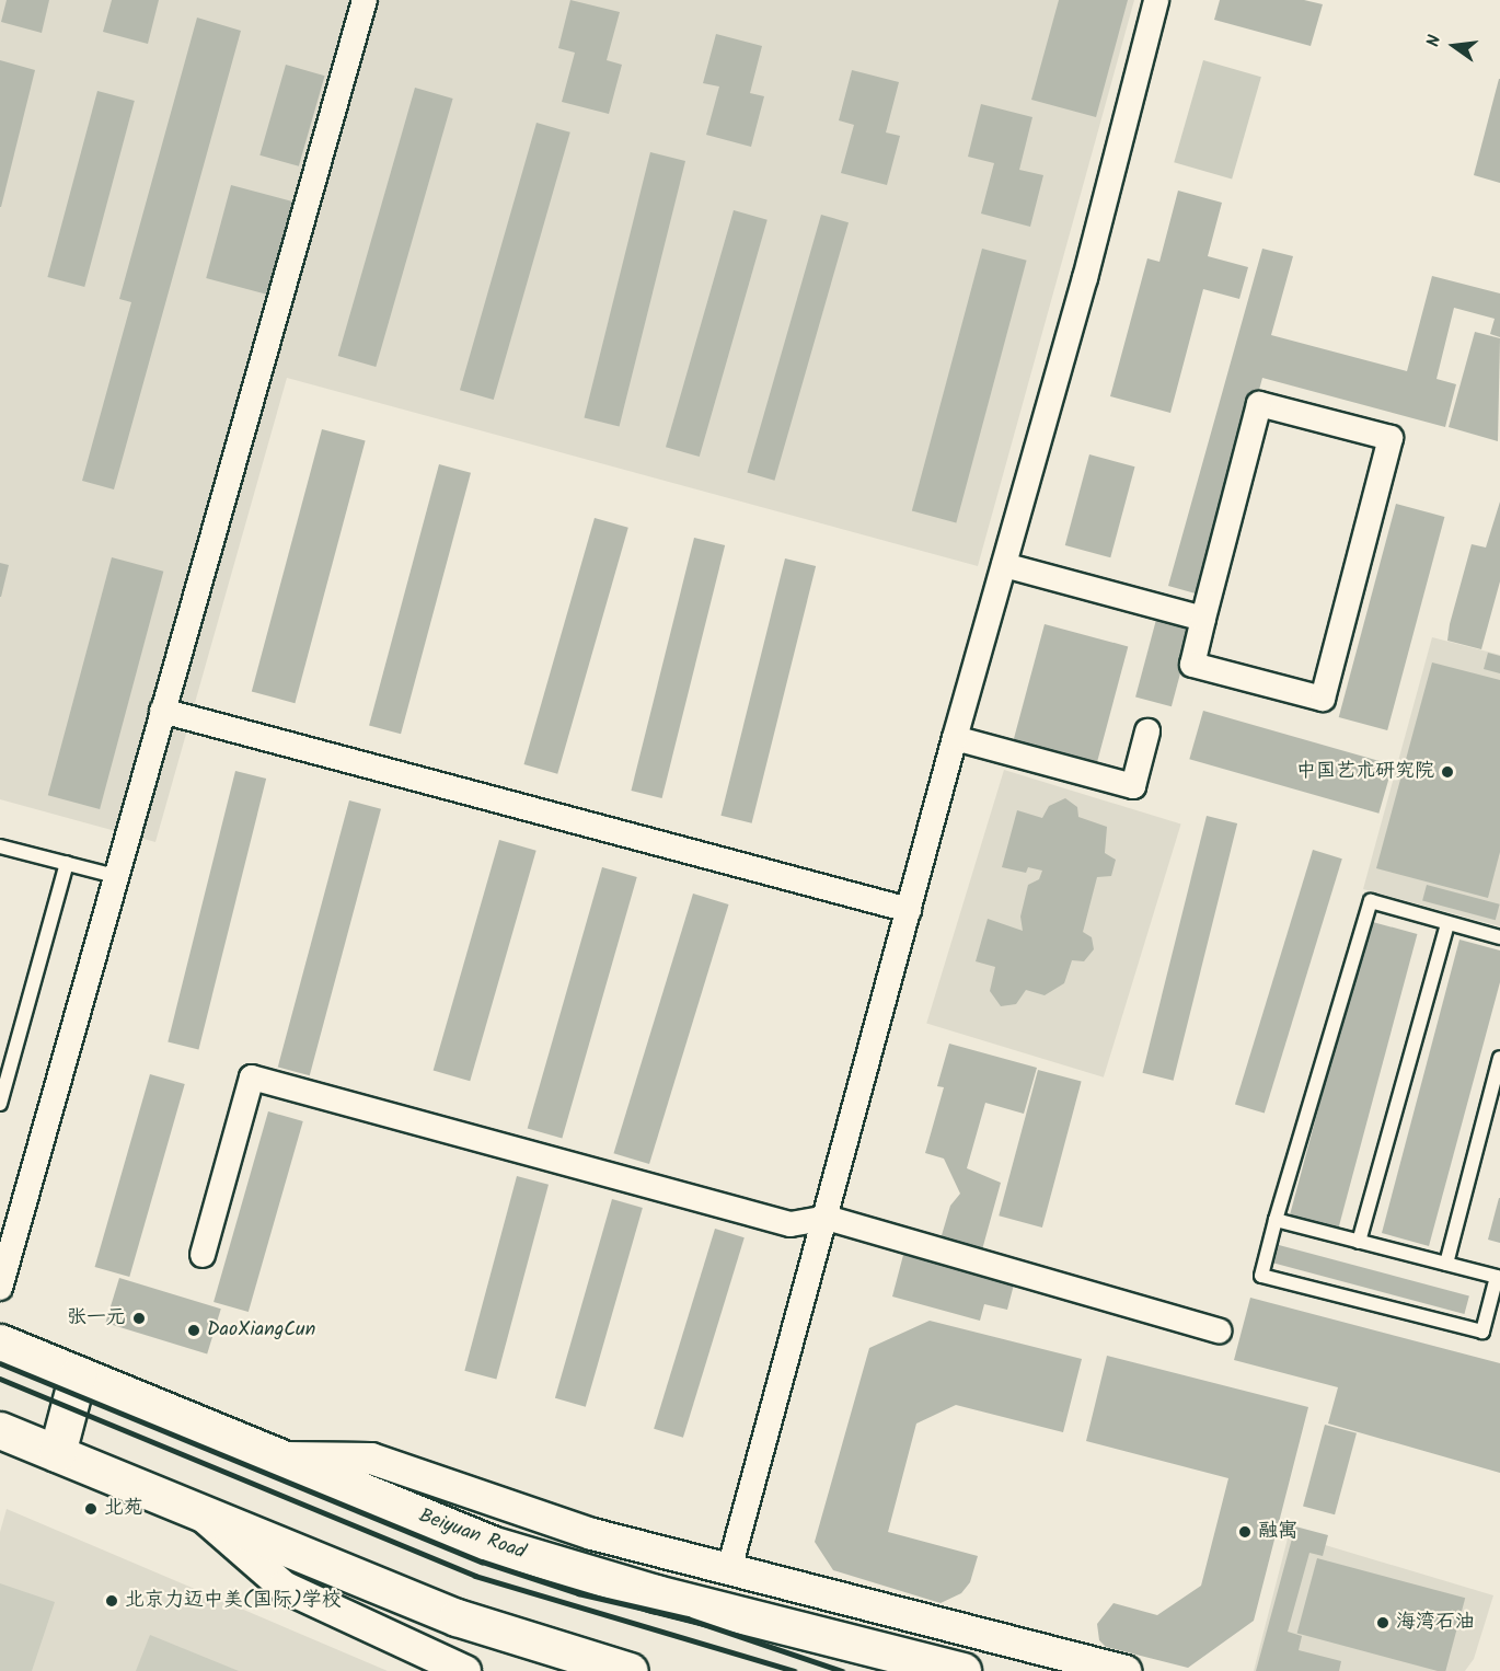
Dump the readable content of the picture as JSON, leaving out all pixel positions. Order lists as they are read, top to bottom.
{
  "streets": {
    "main road": ["Beiyuan Road"]
  },
  "places": [
    "中国艺术研究院",
    "张一元",
    "DaoXiangCun",
    "北苑",
    "融寓",
    "北京力迈中美(国际)学校",
    "海湾石油"
  ],
  "north": "left"
}
